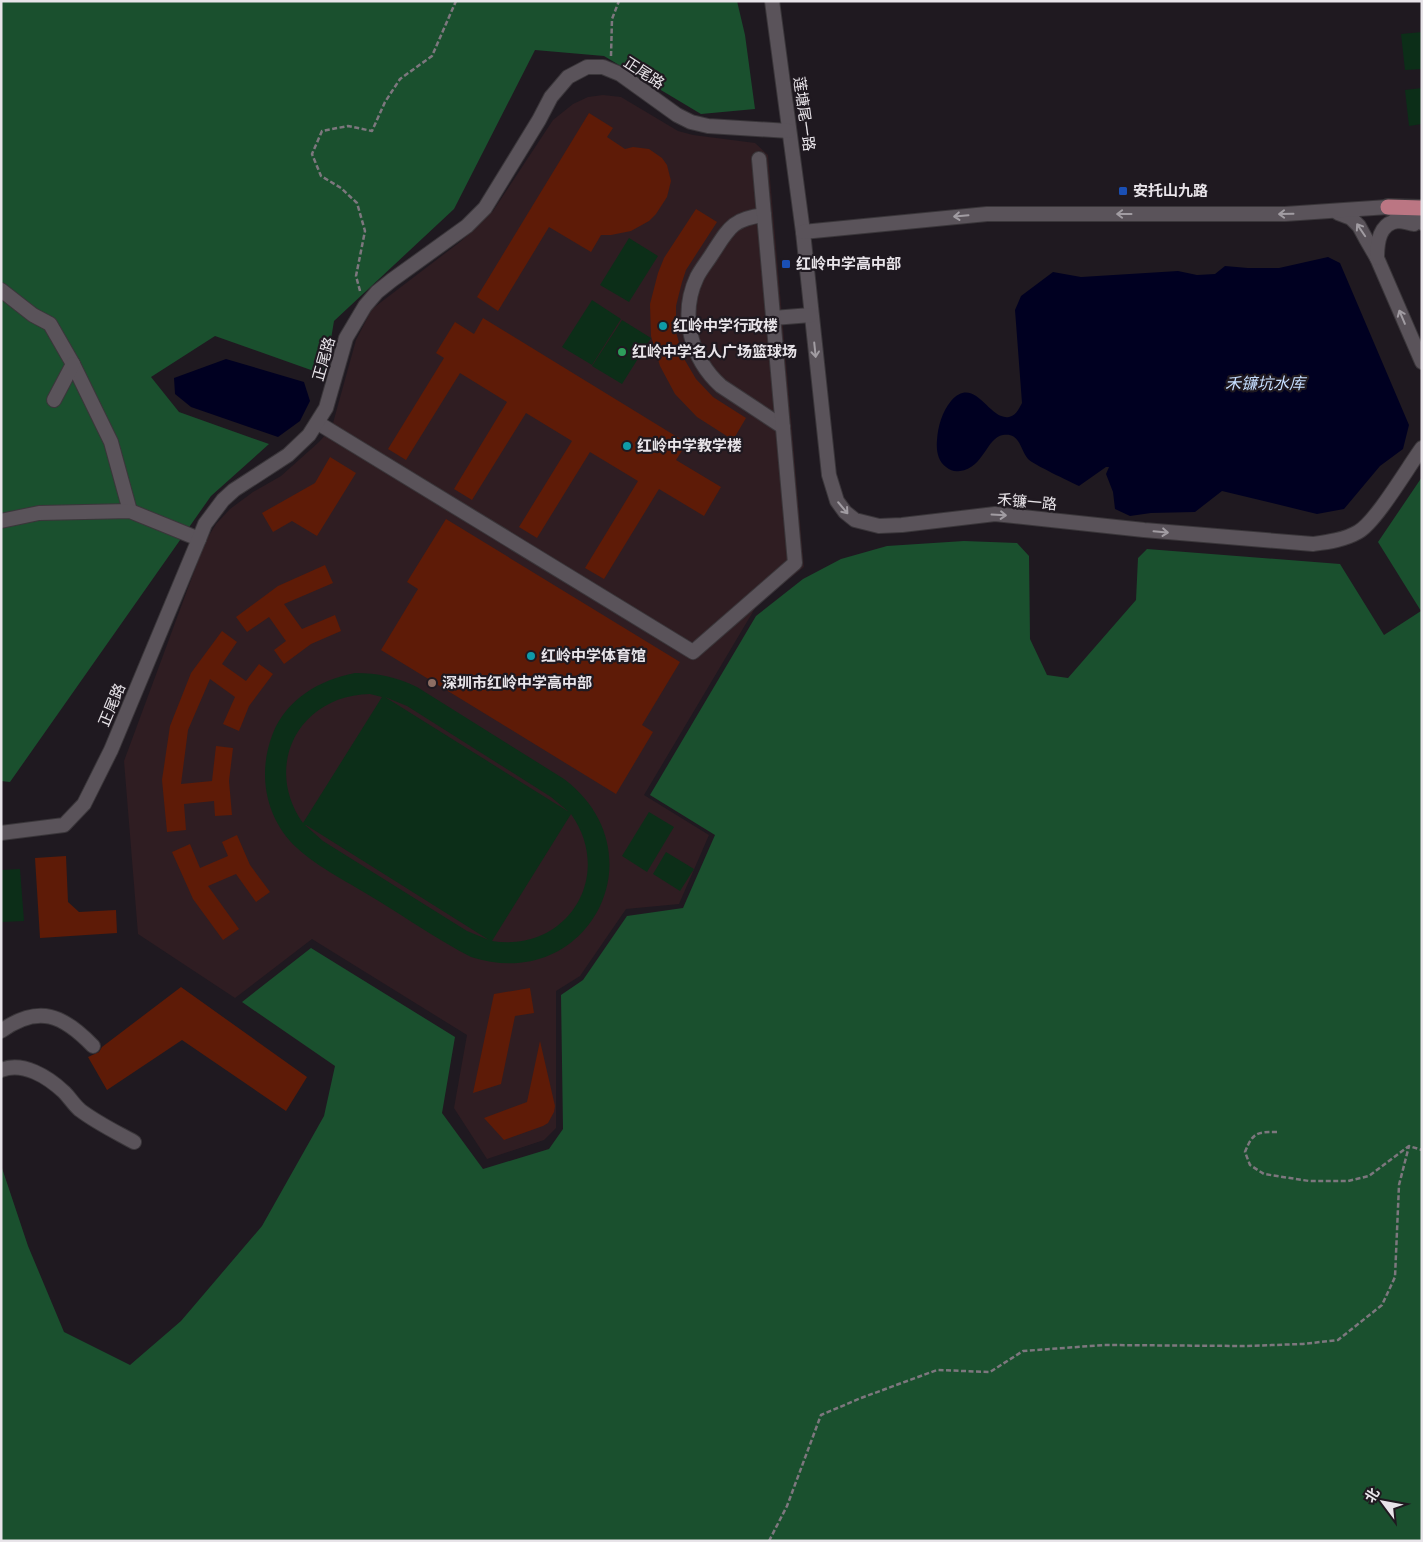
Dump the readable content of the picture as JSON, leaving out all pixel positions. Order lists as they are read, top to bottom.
{
  "streets": {
    "street": ["正尾路", "莲塘尾一路", "禾镰一路"]
  },
  "crossings": [
    ["正尾路", "莲塘尾一路"],
    ["莲塘尾一路", "禾镰一路"]
  ],
  "water": ["禾镰坑水库"],
  "places": {
    "transit": ["安托山九路", "红岭中学高中部"],
    "other": [
      "红岭中学行政楼",
      "红岭中学名人广场篮球场",
      "红岭中学教学楼",
      "红岭中学体育馆",
      "深圳市红岭中学高中部"
    ]
  },
  "north": "top left"
}
